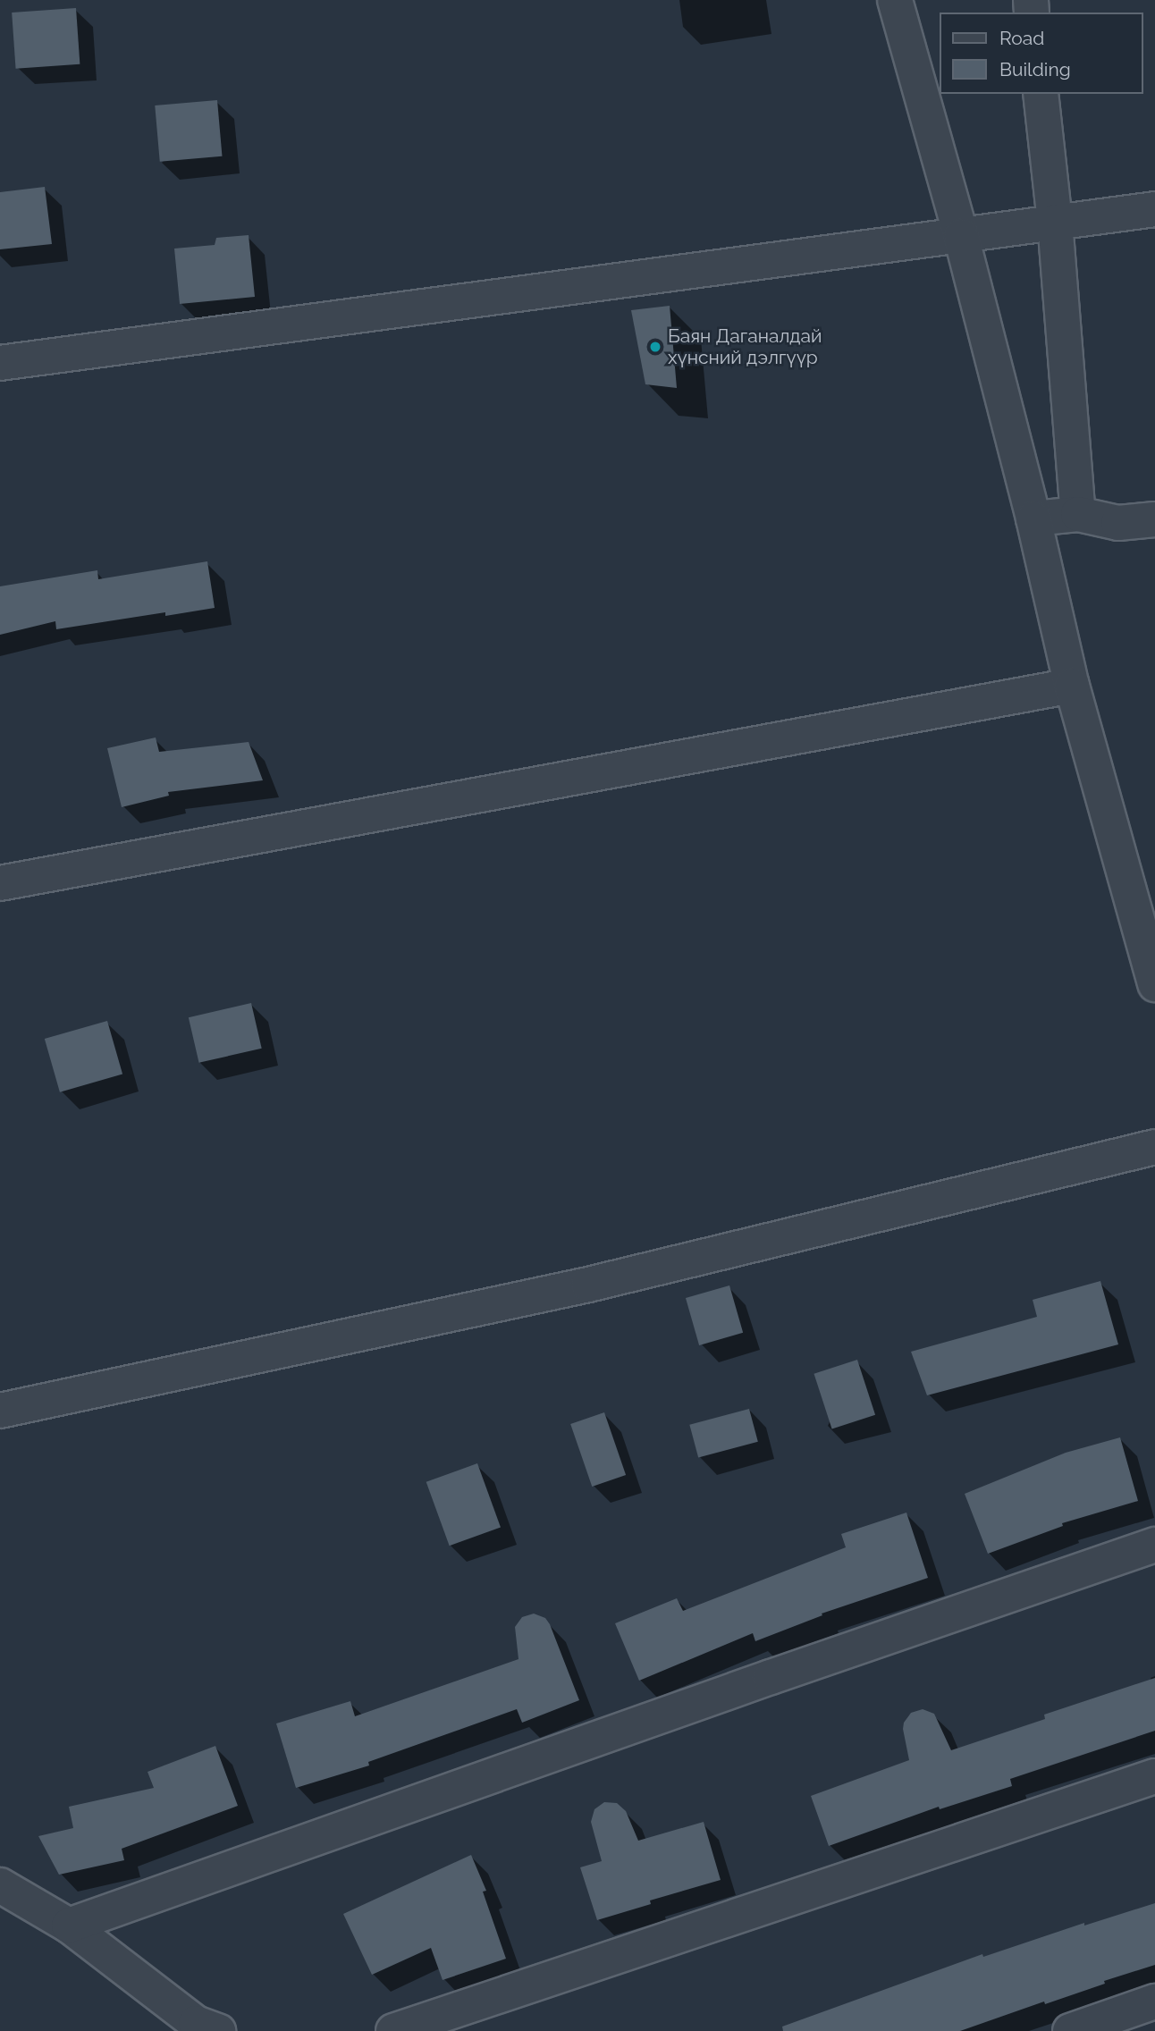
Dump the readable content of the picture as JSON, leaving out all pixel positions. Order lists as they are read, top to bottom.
{
  "places": ["Баян Даганалдай хүнсний дэлгүүр"],
  "legend": ["Road", "Building"]
}
